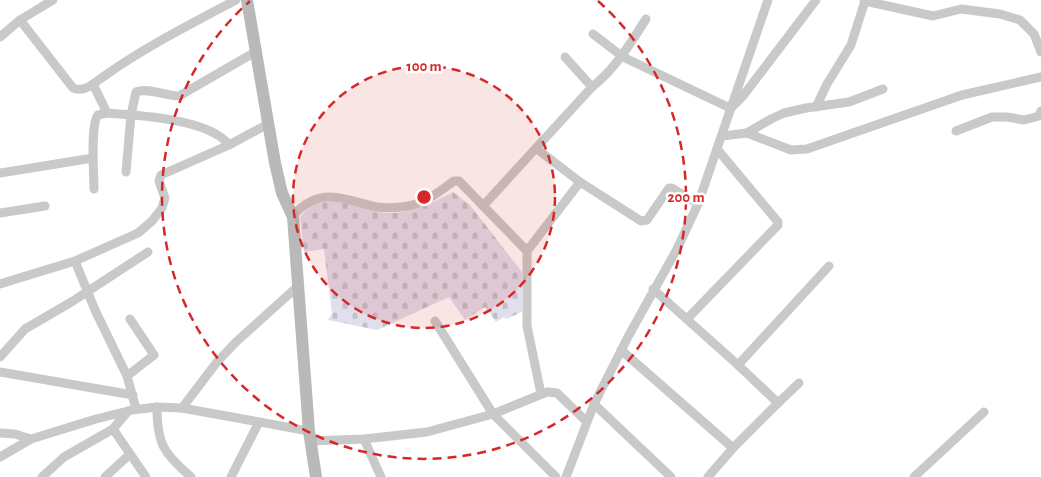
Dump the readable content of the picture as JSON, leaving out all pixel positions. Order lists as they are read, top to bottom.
{
  "rings": ["100 m", "200 m"]
}
